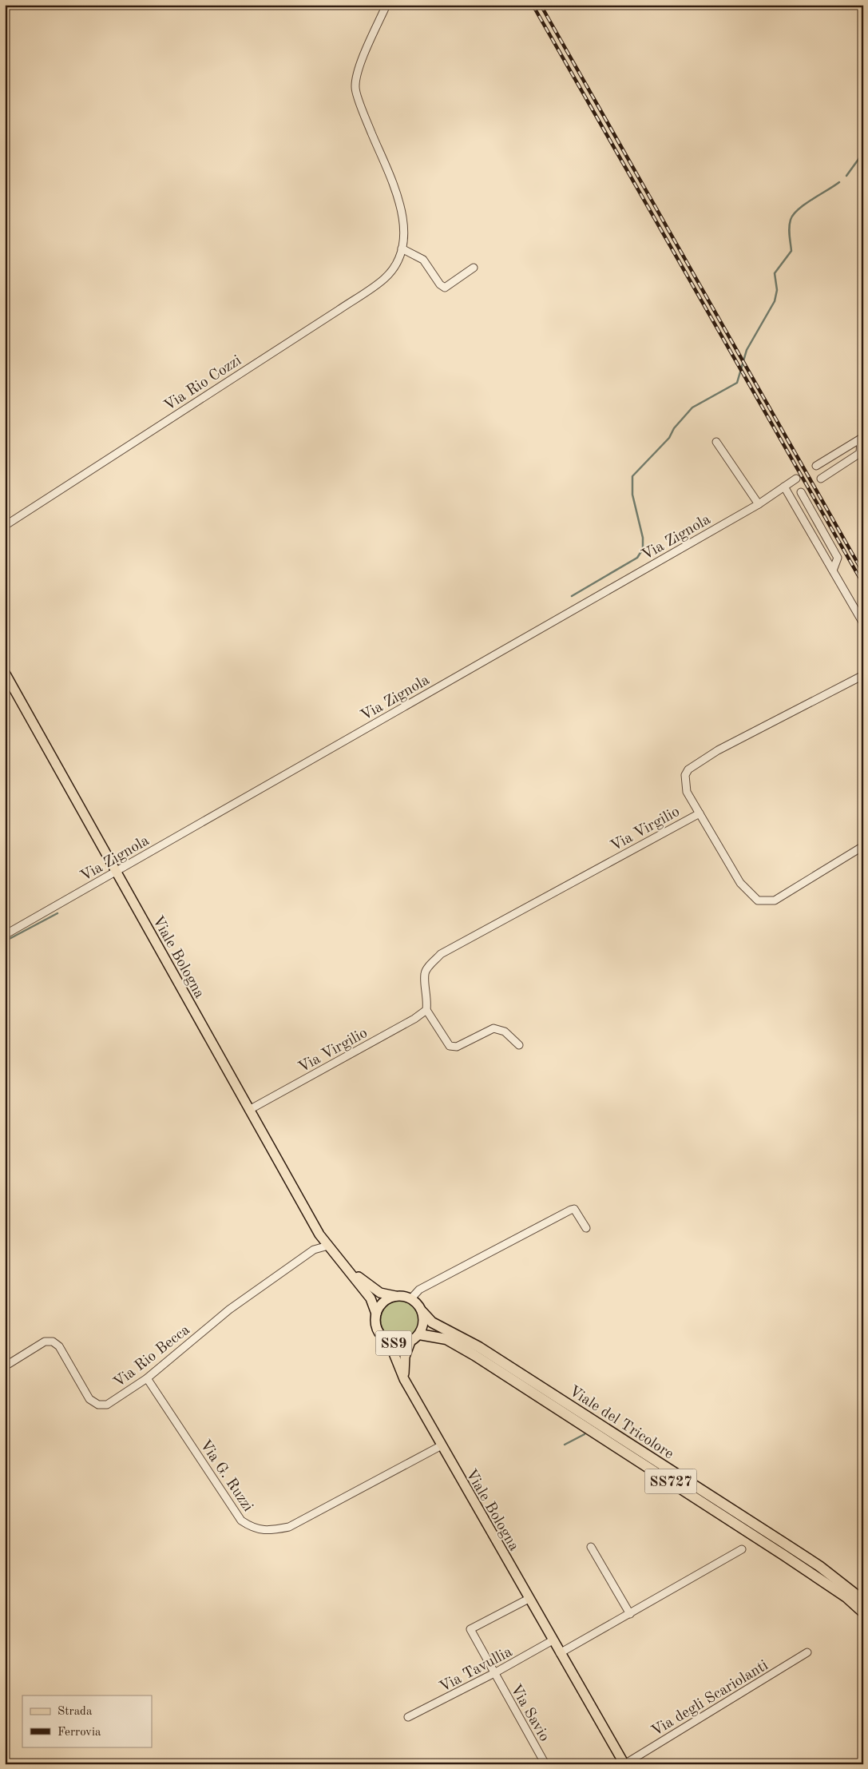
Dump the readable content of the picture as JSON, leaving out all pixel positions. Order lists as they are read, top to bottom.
{
  "streets": {
    "highway": ["Viale del Tricolore", "SS727"],
    "main road": ["Viale Bologna", "SS9"],
    "street": [
      "Via Rio Cozzi",
      "Via Zignola",
      "Via Virgilio",
      "Via Rio Becca",
      "Via G. Ruzzi",
      "Via Tavullia",
      "Via degli Scariolanti",
      "Via Savio"
    ]
  },
  "crossings": [
    ["Via Zignola", "Viale Bologna"],
    ["Via Virgilio", "Viale Bologna"],
    ["Viale Bologna", "SS9"],
    ["Viale Bologna", "Via Rio Becca"],
    ["Viale Bologna", "Viale del Tricolore"],
    ["Viale Bologna", "Via G. Ruzzi"],
    ["Viale Bologna", "Via Tavullia"],
    ["Viale Bologna", "Via degli Scariolanti"],
    ["Viale Bologna", "Via Savio"],
    ["SS9", "Viale del Tricolore"],
    ["Via Rio Becca", "Via G. Ruzzi"],
    ["Via Tavullia", "Via Savio"]
  ],
  "legend": ["Strada", "Ferrovia"]
}
